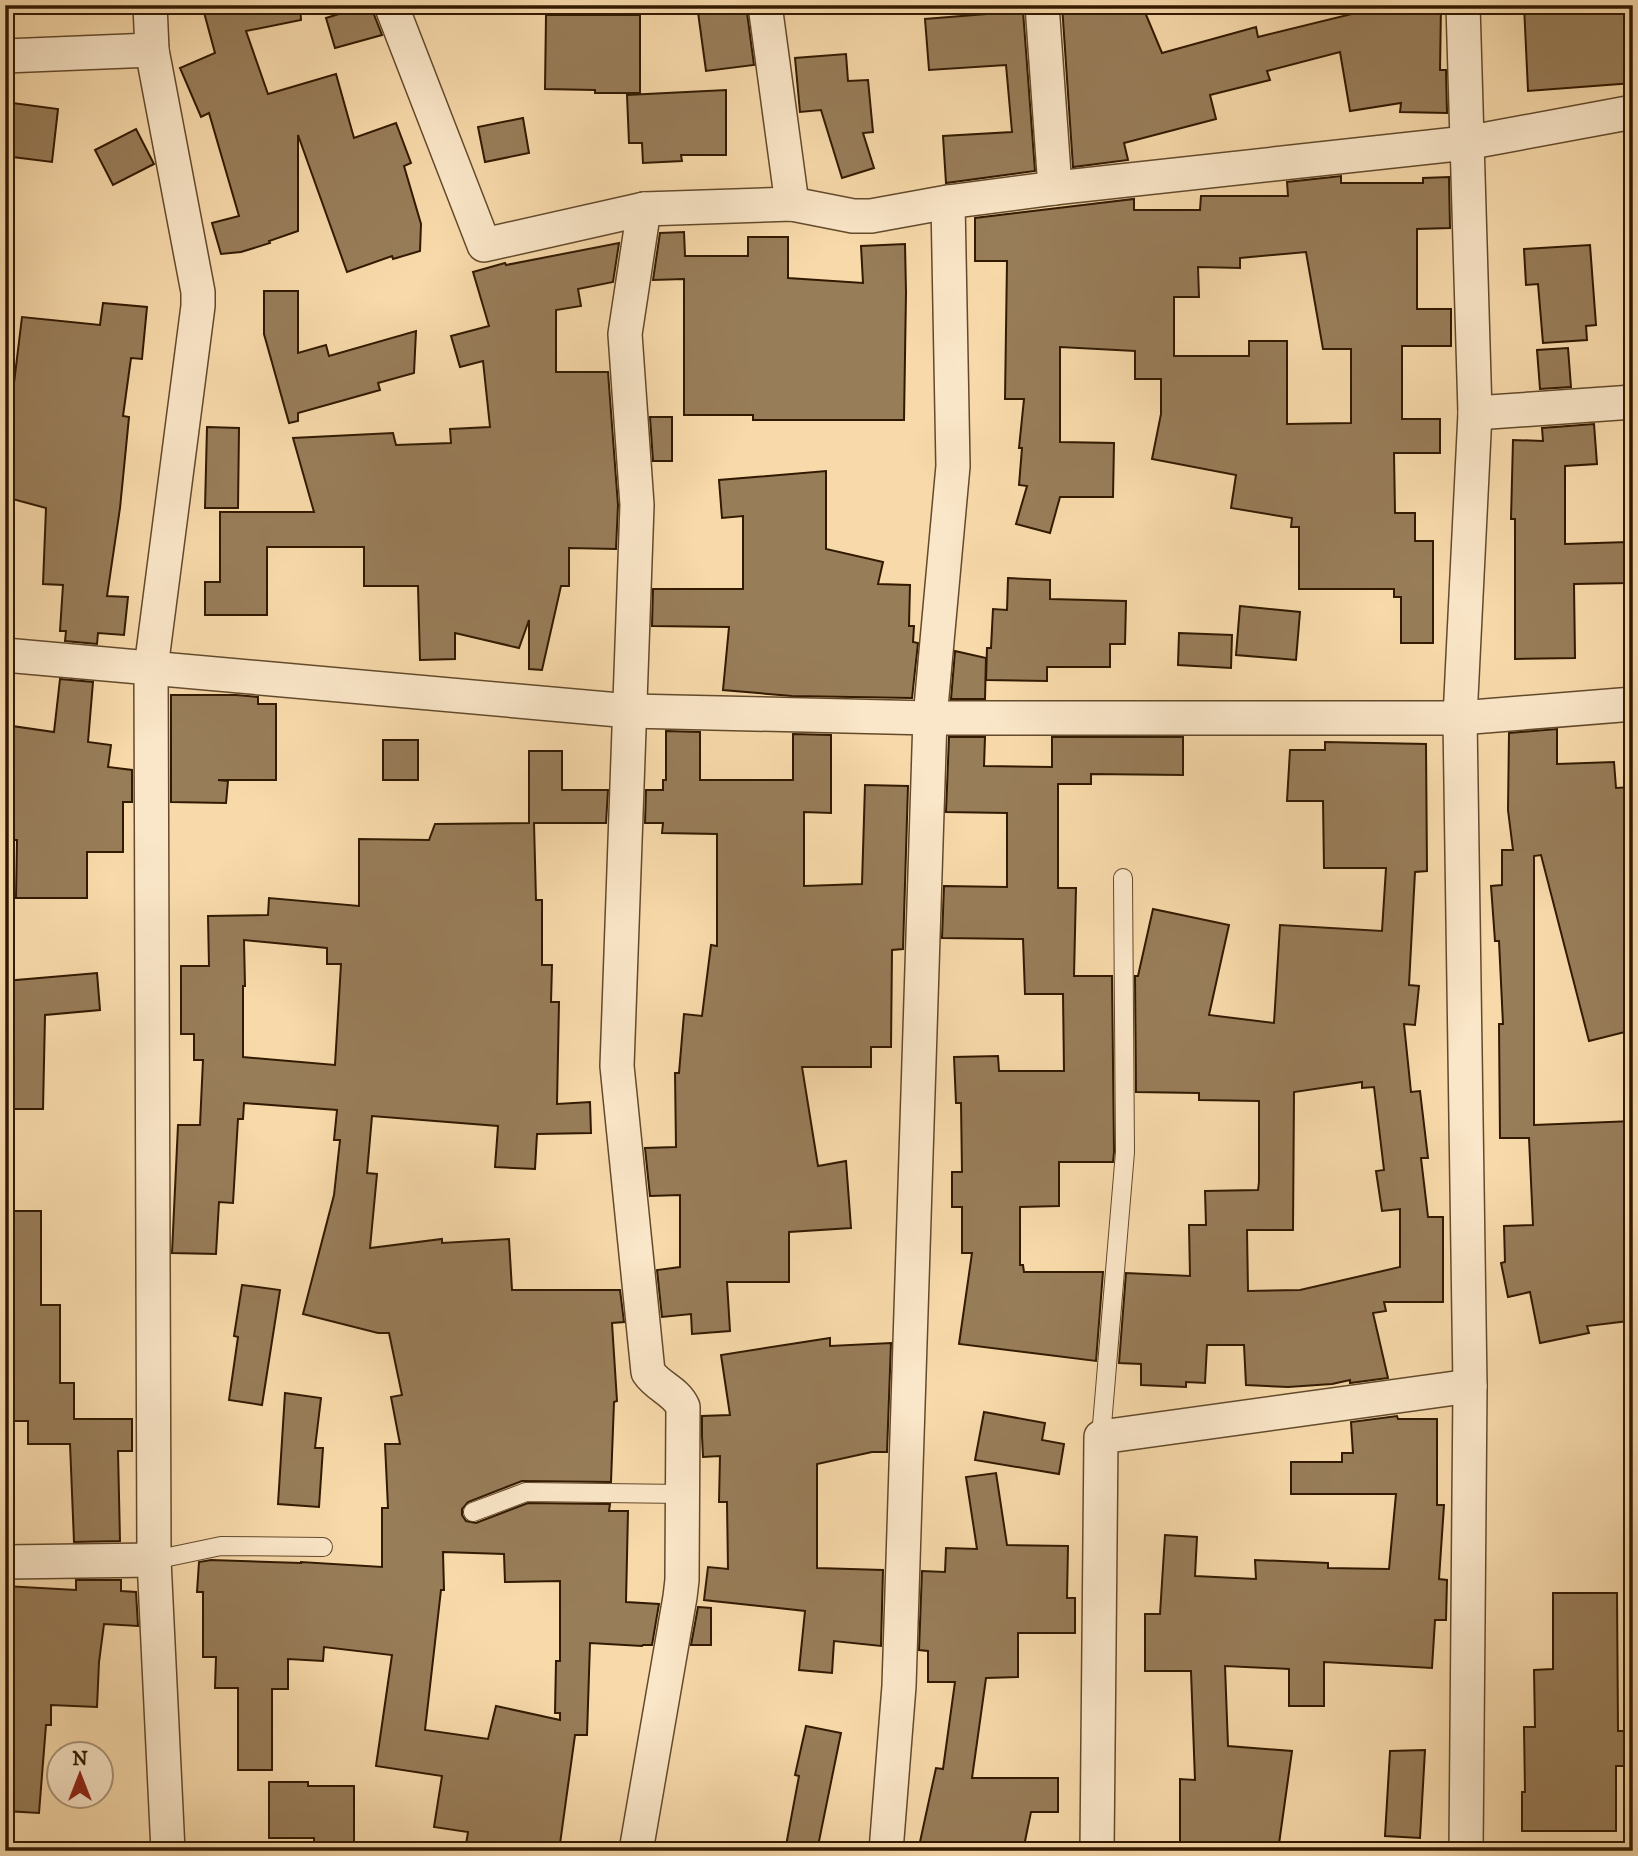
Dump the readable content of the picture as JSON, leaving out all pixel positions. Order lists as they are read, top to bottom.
{
  "north": "top"
}
